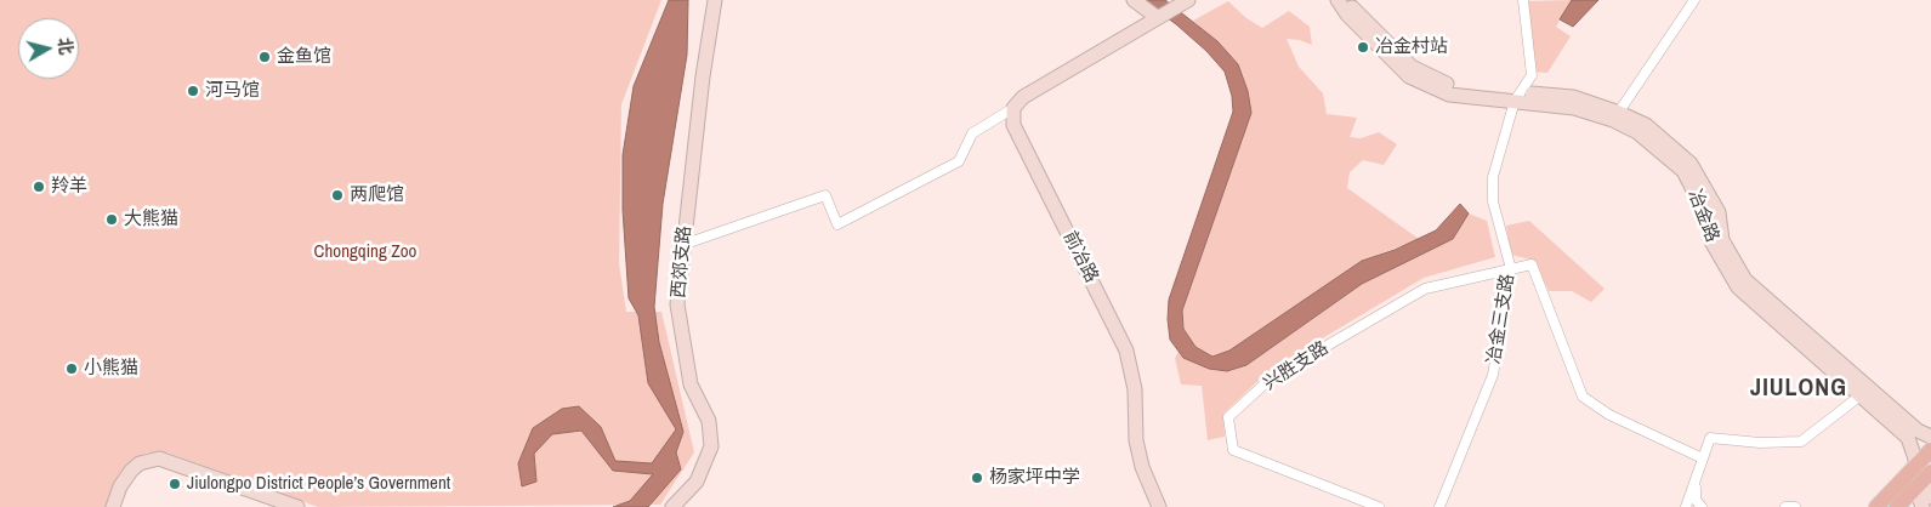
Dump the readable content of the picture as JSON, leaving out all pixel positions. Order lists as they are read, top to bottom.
{
  "streets": {
    "main road": ["冶金路", "前冶路", "西郊支路"],
    "street": ["冶金三支路", "兴胜支路"]
  },
  "crossings": [
    ["冶金路", "冶金三支路"],
    ["冶金三支路", "兴胜支路"]
  ],
  "districts": ["JIULONG"],
  "parks": ["Chongqing Zoo"],
  "places": [
    "冶金村站",
    "金鱼馆",
    "河马馆",
    "羚羊",
    "两爬馆",
    "大熊猫",
    "小熊猫",
    "杨家坪中学",
    "Jiulongpo District People’s Government"
  ],
  "north": "right"
}
